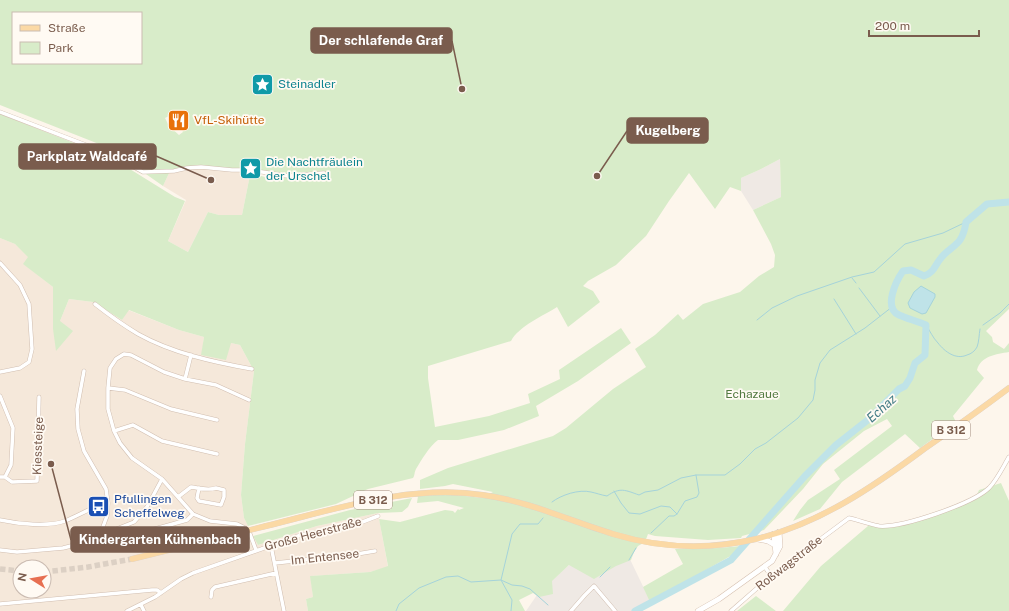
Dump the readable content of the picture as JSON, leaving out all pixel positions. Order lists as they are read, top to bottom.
{
  "streets": {
    "main road": ["B 312"],
    "street": [
      "Kiessteige",
      "Große Heerstraße",
      "Im Entensee",
      "Roßwagstraße"
    ]
  },
  "water": ["Echaz"],
  "parks": ["Echazaue"],
  "places": {
    "place": ["Steinadler", "Die Nachtfräulein der Urschel"],
    "other": [
      "Der schlafende Graf",
      "Kugelberg",
      "Parkplatz Waldcafé",
      "Kindergarten Kühnenbach"
    ],
    "restaurant": ["VfL-Skihütte"],
    "bus stop": ["Pfullingen Scheffelweg"]
  },
  "legend": ["Straße", "Park"],
  "scale_bar": "200 m",
  "north": "left"
}
